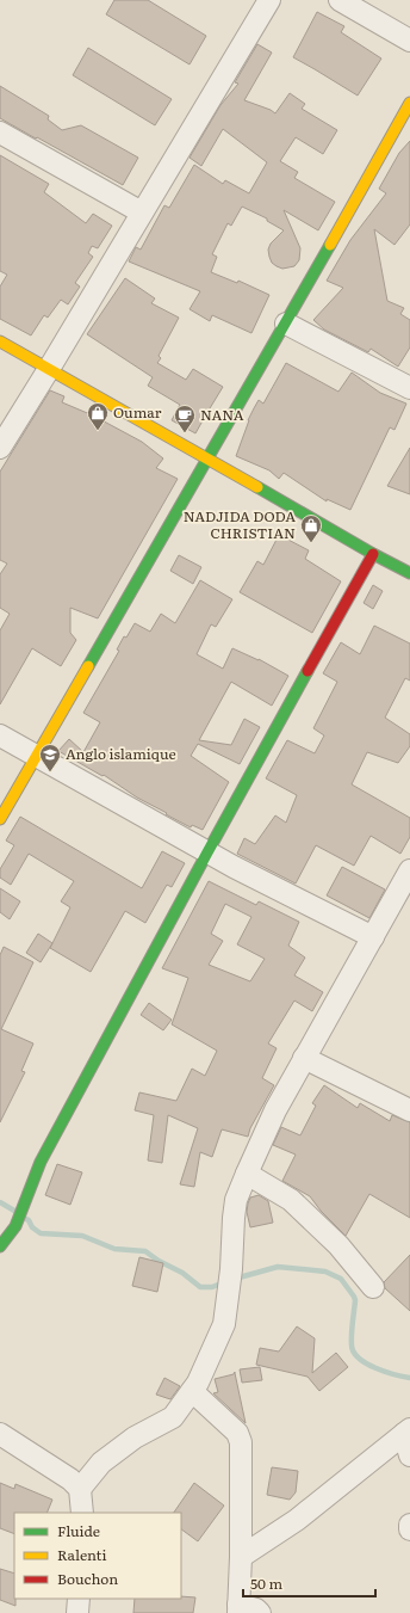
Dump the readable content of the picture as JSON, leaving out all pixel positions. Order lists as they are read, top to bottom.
{
  "places": {
    "shop": ["Oumar", "NADJIDA DODA CHRISTIAN"],
    "cafe": ["NANA"],
    "school or university": ["Anglo islamique"]
  },
  "legend": ["Fluide", "Ralenti", "Bouchon"],
  "scale_bar": "50 m"
}
